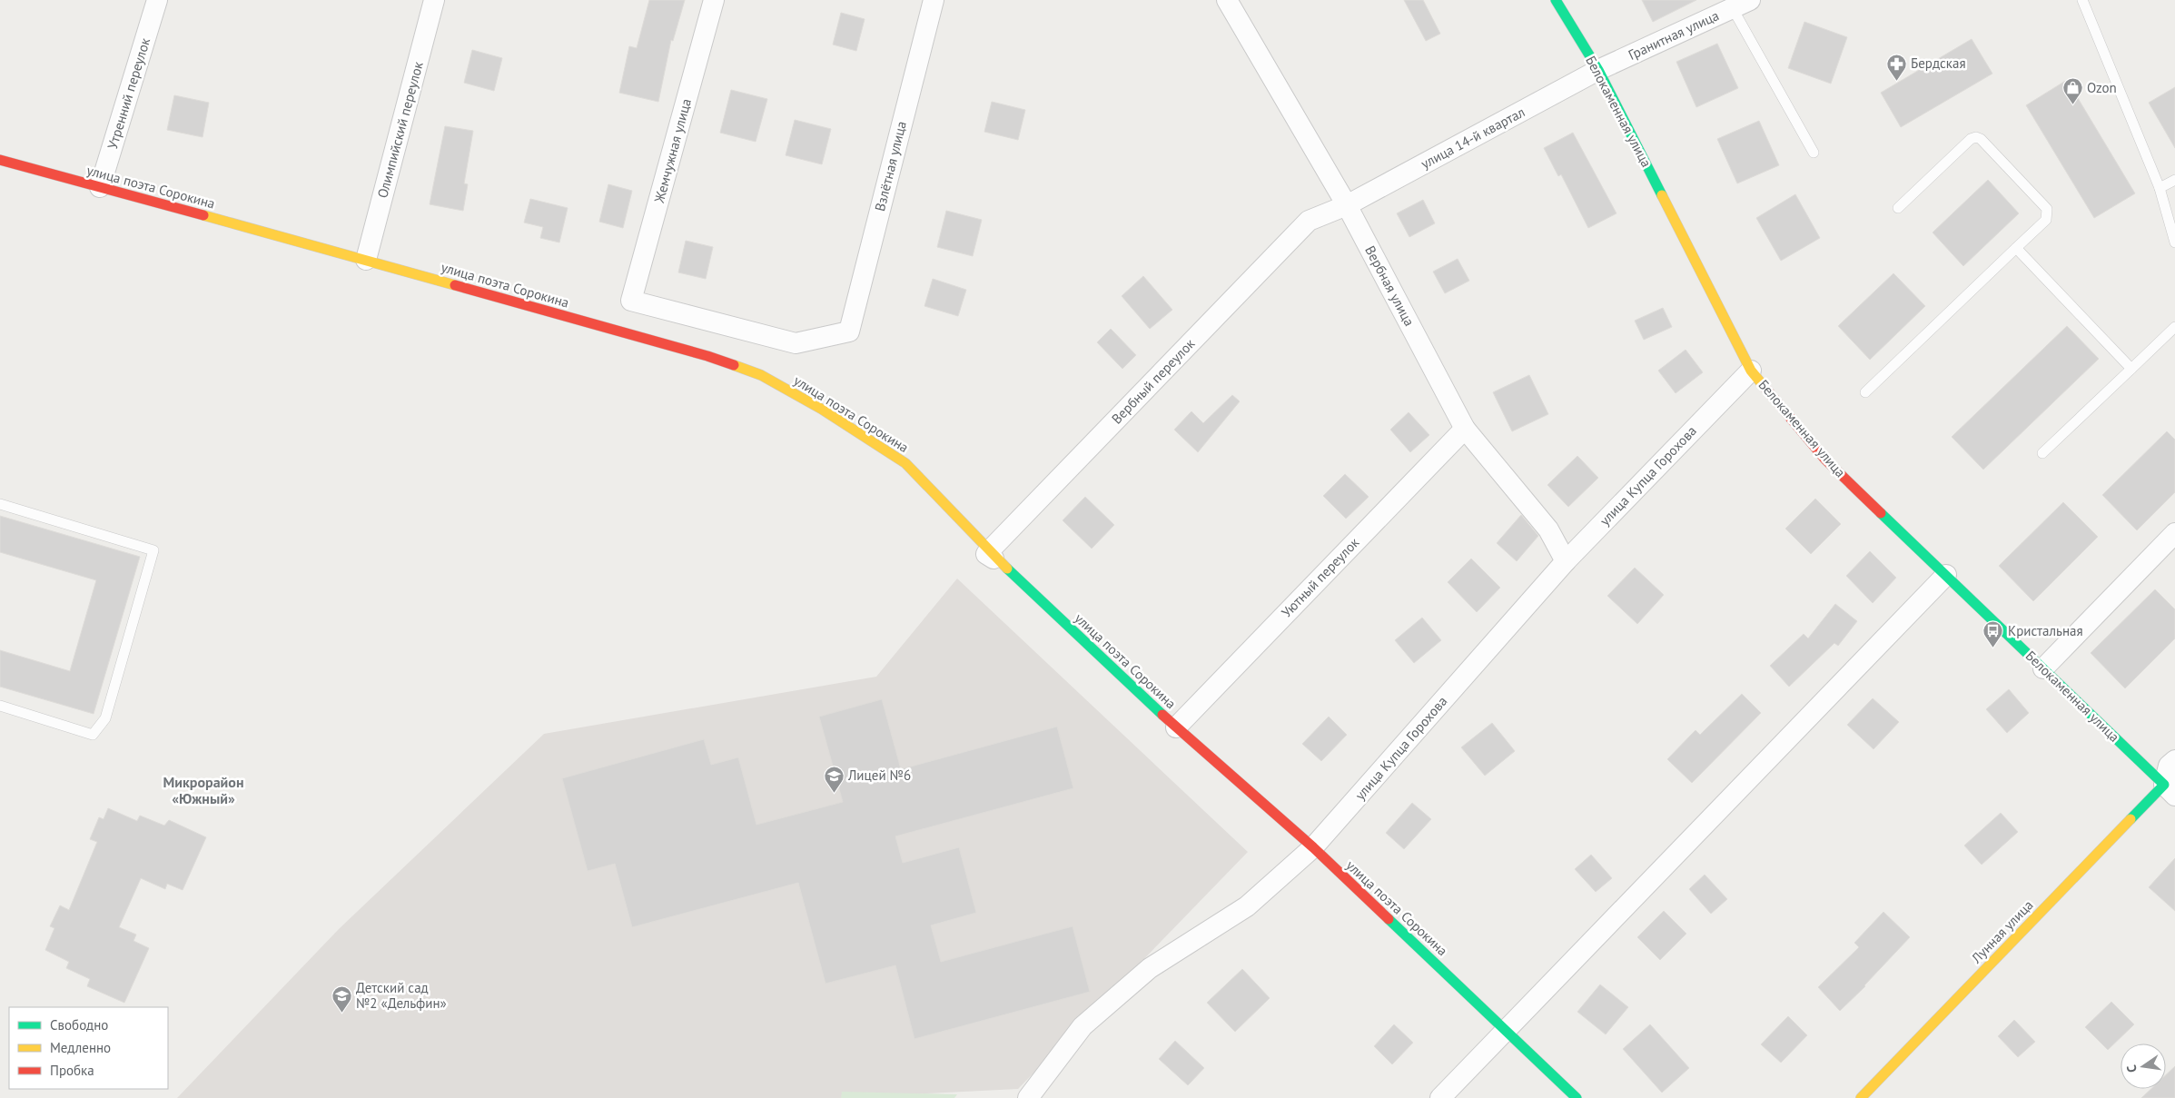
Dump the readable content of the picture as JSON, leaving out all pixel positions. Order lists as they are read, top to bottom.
{
  "streets": {
    "street": [
      "Гранитная улица",
      "Утренний переулок",
      "Белокаменная улица",
      "Олимпийский переулок",
      "улица 14-й квартал",
      "Жемчужная улица",
      "Взлётная улица",
      "улица поэта Сорокина",
      "Вербная улица",
      "Вербный переулок",
      "улица Купца Горохова",
      "Уютный переулок",
      "Лунная улица"
    ]
  },
  "crossings": [
    ["Гранитная улица", "Белокаменная улица"],
    ["Гранитная улица", "улица 14-й квартал"],
    ["Утренний переулок", "улица поэта Сорокина"],
    ["Белокаменная улица", "улица 14-й квартал"],
    ["Белокаменная улица", "улица Купца Горохова"],
    ["Белокаменная улица", "Лунная улица"],
    ["Олимпийский переулок", "улица поэта Сорокина"],
    ["улица 14-й квартал", "Вербная улица"],
    ["улица 14-й квартал", "Вербный переулок"],
    ["Жемчужная улица", "Взлётная улица"],
    ["улица поэта Сорокина", "Вербный переулок"],
    ["улица поэта Сорокина", "улица Купца Горохова"],
    ["улица поэта Сорокина", "Уютный переулок"],
    ["Вербная улица", "Вербный переулок"],
    ["Вербная улица", "улица Купца Горохова"],
    ["Вербная улица", "Уютный переулок"]
  ],
  "districts": ["Микрорайон «Южный»"],
  "places": {
    "pharmacy": ["Бердская"],
    "shop": ["Ozon"],
    "bus stop": ["Кристальная"],
    "school or university": ["Лицей №6", "Детский сад №2 «Дельфин»"]
  },
  "legend": ["Свободно", "Медленно", "Пробка"],
  "north": "left"
}
